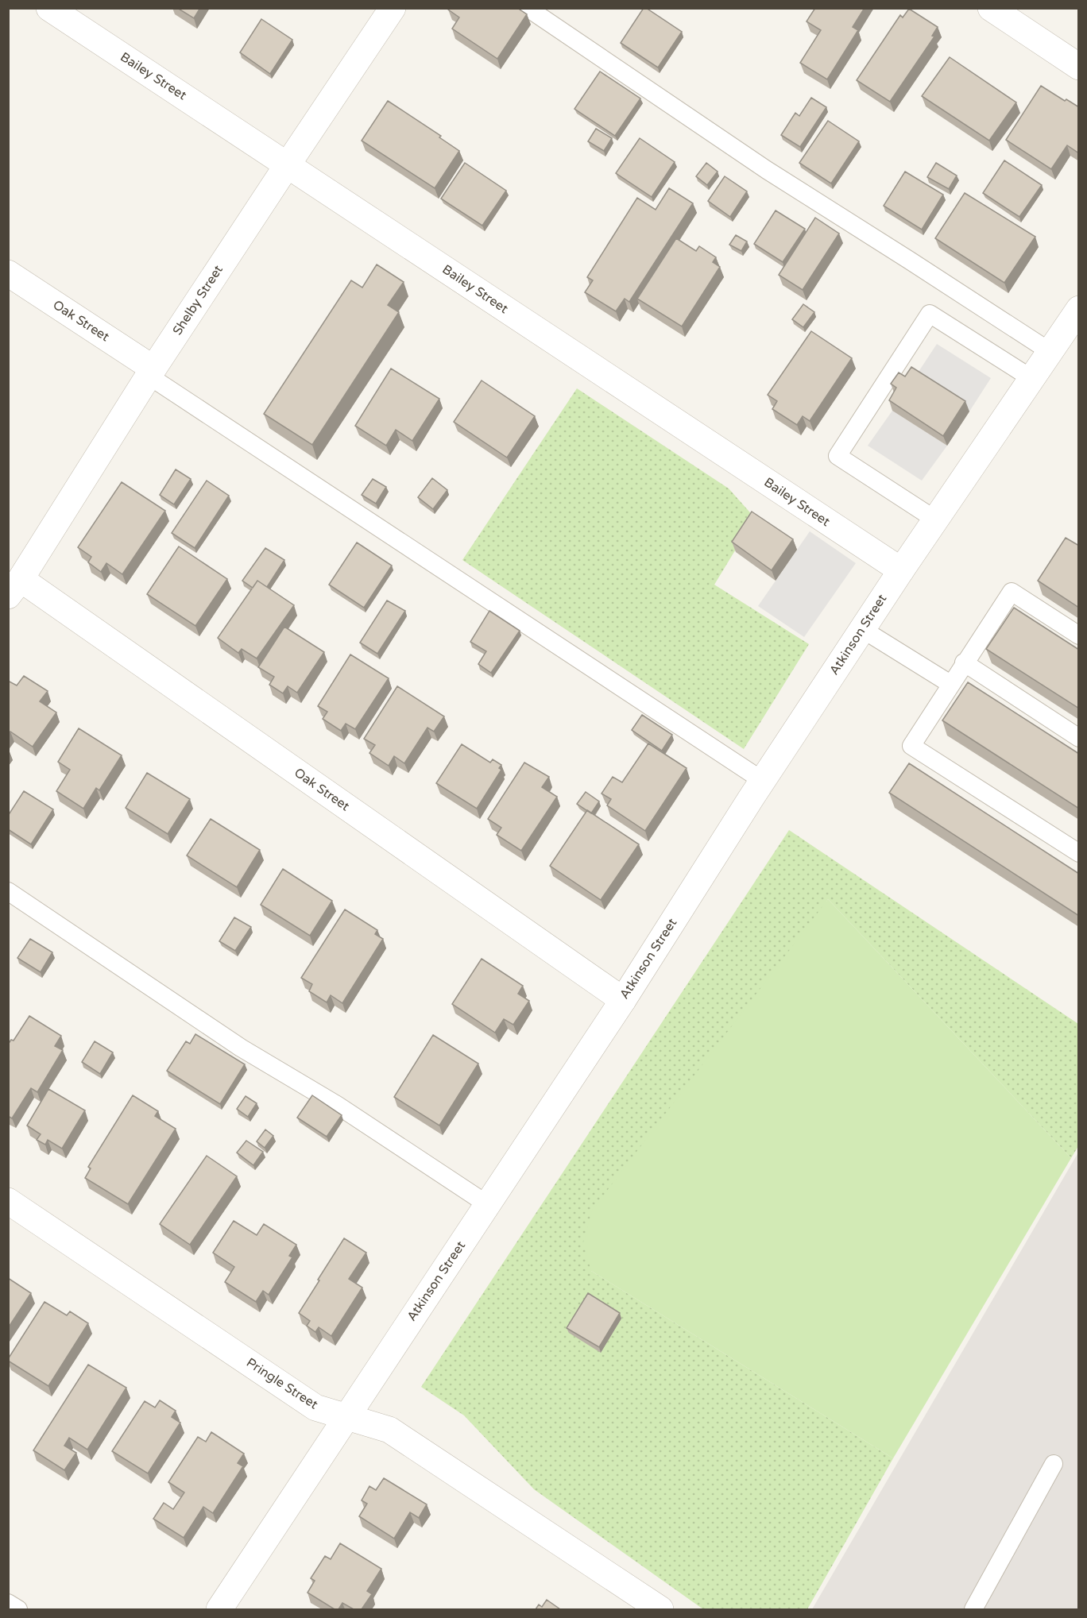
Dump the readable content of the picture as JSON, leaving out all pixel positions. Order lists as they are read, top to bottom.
{
  "streets": {
    "street": [
      "Bailey Street",
      "Shelby Street",
      "Oak Street",
      "Atkinson Street",
      "Pringle Street"
    ]
  },
  "crossings": [
    ["Bailey Street", "Shelby Street"],
    ["Bailey Street", "Atkinson Street"],
    ["Shelby Street", "Oak Street"],
    ["Oak Street", "Atkinson Street"],
    ["Atkinson Street", "Pringle Street"]
  ]
}
